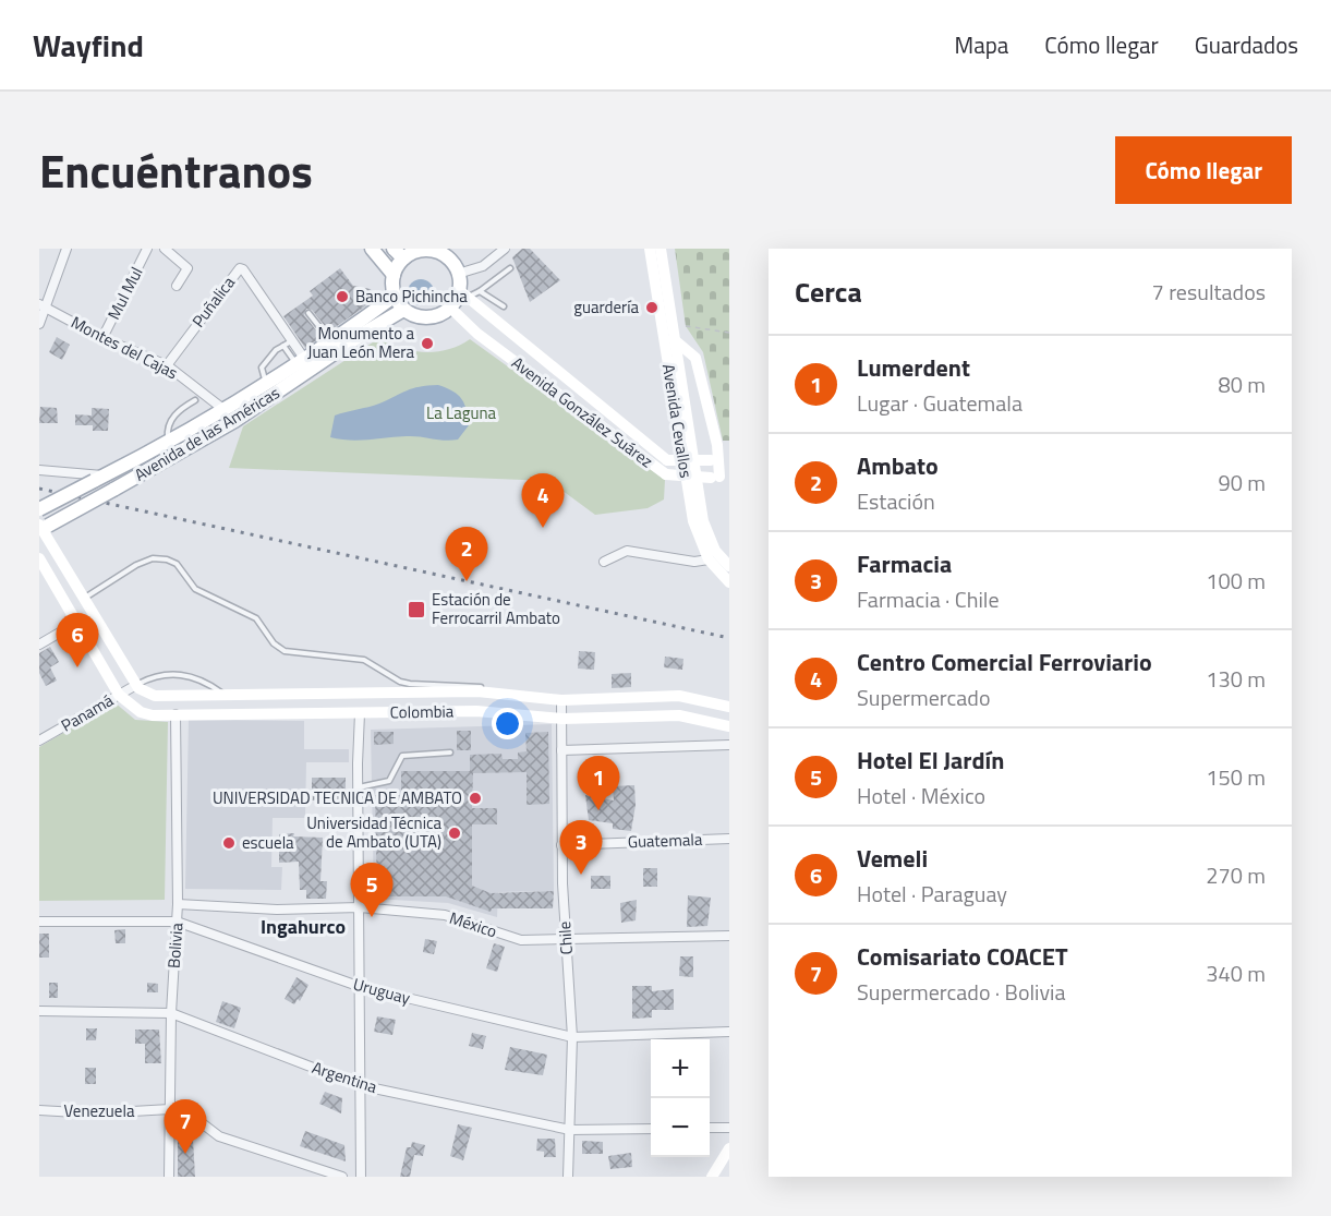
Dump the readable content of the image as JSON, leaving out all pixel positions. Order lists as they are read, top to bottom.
{
  "streets": {
    "main road": [
      "Avenida González Suárez",
      "Avenida Cevallos",
      "Avenida de las Américas",
      "Colombia"
    ],
    "street": [
      "Mul Mul",
      "Puñalica",
      "Montes del Cajas",
      "Panamá",
      "Guatemala",
      "México",
      "Chile",
      "Bolivia",
      "Uruguay",
      "Argentina",
      "Venezuela"
    ]
  },
  "crossings": [
    ["Mul Mul", "Montes del Cajas"],
    ["Puñalica", "Montes del Cajas"],
    ["Puñalica", "Avenida de las Américas"],
    ["Montes del Cajas", "Avenida de las Américas"],
    ["Avenida González Suárez", "Avenida de las Américas"],
    ["Colombia", "Panamá"],
    ["Colombia", "Chile"],
    ["Colombia", "Bolivia"],
    ["Guatemala", "Chile"],
    ["México", "Chile"],
    ["México", "Bolivia"],
    ["Chile", "Uruguay"],
    ["Chile", "Argentina"],
    ["Bolivia", "Uruguay"],
    ["Bolivia", "Argentina"],
    ["Bolivia", "Venezuela"]
  ],
  "districts": ["Ingahurco"],
  "parks": ["La Laguna"],
  "places": {
    "other": [
      "Banco Pichincha",
      "guardería",
      "Monumento a Juan León Mera",
      "UNIVERSIDAD TECNICA DE AMBATO",
      "Universidad Técnica de Ambato (UTA)",
      "escuela"
    ],
    "transit": ["Estación de Ferrocarril Ambato"]
  },
  "page": {
    "header": "Wayfind",
    "nav": ["Mapa", "Cómo llegar", "Guardados"],
    "title": "Encuéntranos",
    "buttons": "Cómo llegar",
    "heading": ["Cerca", "7 resultados"],
    "list": [
      {
        "mark": "1",
        "name": "Lumerdent",
        "note": "Lugar · Guatemala",
        "value": "80 m"
      },
      {
        "mark": "2",
        "name": "Ambato",
        "note": "Estación",
        "value": "90 m"
      },
      {
        "mark": "3",
        "name": "Farmacia",
        "note": "Farmacia · Chile",
        "value": "100 m"
      },
      {
        "mark": "4",
        "name": "Centro Comercial Ferroviario",
        "note": "Supermercado",
        "value": "130 m"
      },
      {
        "mark": "5",
        "name": "Hotel El Jardín",
        "note": "Hotel · México",
        "value": "150 m"
      },
      {
        "mark": "6",
        "name": "Vemeli",
        "note": "Hotel · Paraguay",
        "value": "270 m"
      },
      {
        "mark": "7",
        "name": "Comisariato COACET",
        "note": "Supermercado · Bolivia",
        "value": "340 m"
      }
    ],
    "pins": [
      "4",
      "2",
      "6",
      "1",
      "3",
      "5",
      "7"
    ],
    "map_buttons": ["+", "−"]
  }
}
